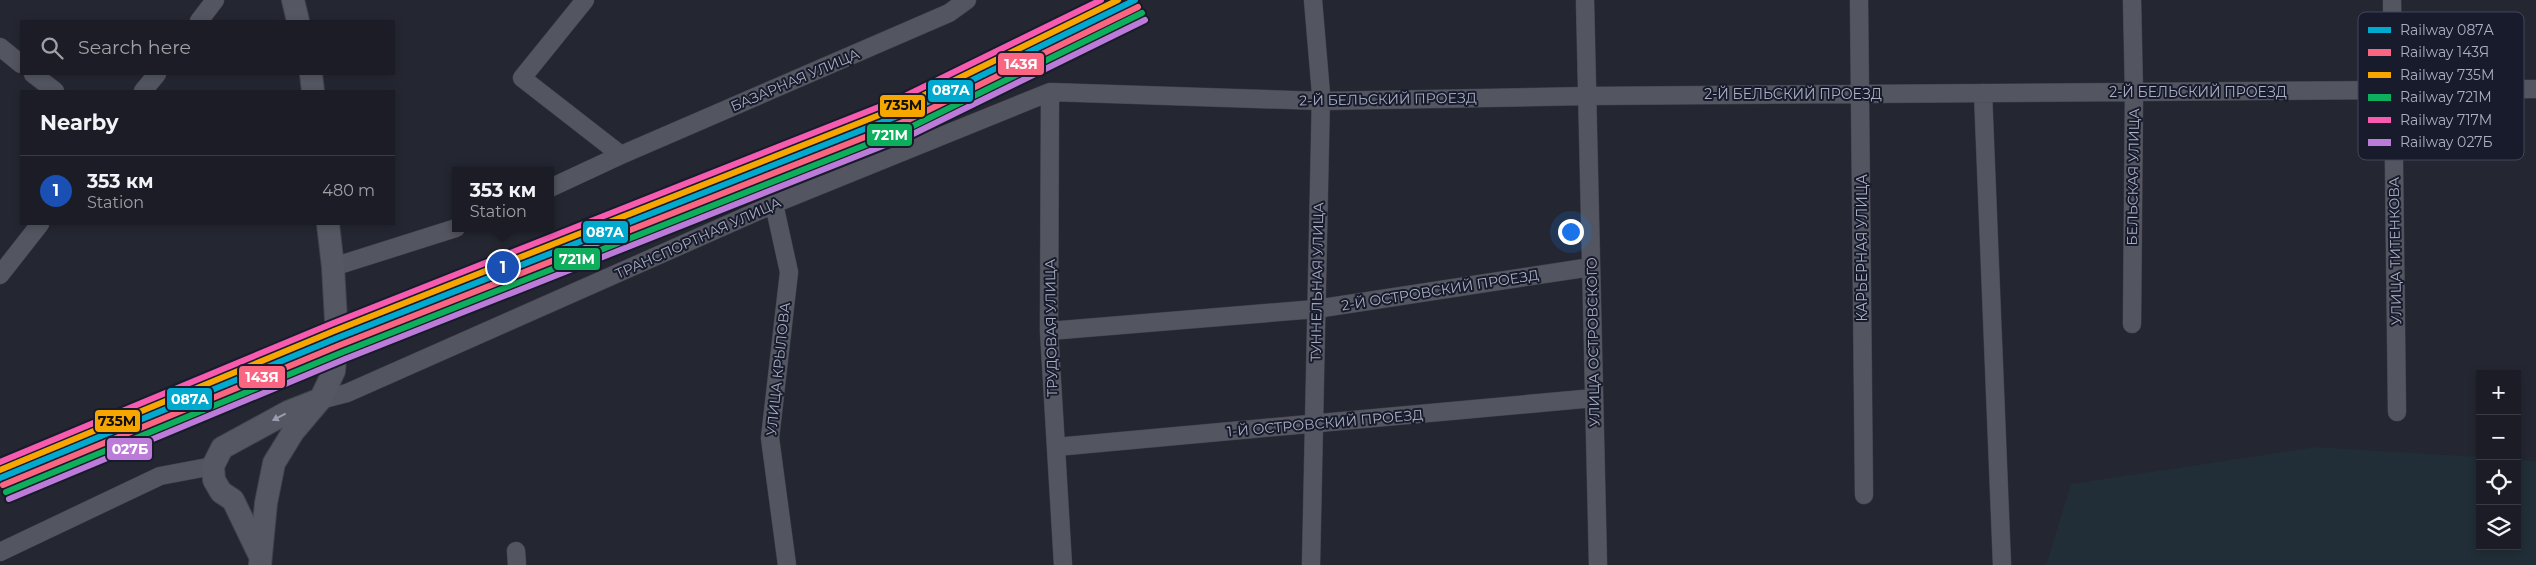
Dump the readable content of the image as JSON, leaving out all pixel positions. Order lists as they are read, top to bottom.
{
  "streets": {
    "street": [
      "БАЗАРНАЯ УЛИЦА",
      "2-Й БЕЛЬСКИЙ ПРОЕЗД",
      "БЕЛЬСКАЯ УЛИЦА",
      "ТРАНСПОРТНАЯ УЛИЦА",
      "КАРЬЕРНАЯ УЛИЦА",
      "УЛИЦА ТИТЕНКОВА",
      "ТУННЕЛЬНАЯ УЛИЦА",
      "2-Й ОСТРОВСКИЙ ПРОЕЗД",
      "ТРУДОВАЯ УЛИЦА",
      "УЛИЦА ОСТРОВСКОГО",
      "УЛИЦА КРЫЛОВА",
      "1-Й ОСТРОВСКИЙ ПРОЕЗД"
    ]
  },
  "crossings": [
    ["2-Й БЕЛЬСКИЙ ПРОЕЗД", "БЕЛЬСКАЯ УЛИЦА"],
    ["2-Й БЕЛЬСКИЙ ПРОЕЗД", "ТРАНСПОРТНАЯ УЛИЦА"],
    ["2-Й БЕЛЬСКИЙ ПРОЕЗД", "КАРЬЕРНАЯ УЛИЦА"],
    ["2-Й БЕЛЬСКИЙ ПРОЕЗД", "ТУННЕЛЬНАЯ УЛИЦА"],
    ["2-Й БЕЛЬСКИЙ ПРОЕЗД", "ТРУДОВАЯ УЛИЦА"],
    ["2-Й БЕЛЬСКИЙ ПРОЕЗД", "УЛИЦА ОСТРОВСКОГО"],
    ["ТРАНСПОРТНАЯ УЛИЦА", "ТРУДОВАЯ УЛИЦА"],
    ["ТРАНСПОРТНАЯ УЛИЦА", "УЛИЦА КРЫЛОВА"],
    ["ТУННЕЛЬНАЯ УЛИЦА", "2-Й ОСТРОВСКИЙ ПРОЕЗД"],
    ["ТУННЕЛЬНАЯ УЛИЦА", "1-Й ОСТРОВСКИЙ ПРОЕЗД"],
    ["2-Й ОСТРОВСКИЙ ПРОЕЗД", "ТРУДОВАЯ УЛИЦА"],
    ["2-Й ОСТРОВСКИЙ ПРОЕЗД", "УЛИЦА ОСТРОВСКОГО"],
    ["ТРУДОВАЯ УЛИЦА", "1-Й ОСТРОВСКИЙ ПРОЕЗД"],
    ["УЛИЦА ОСТРОВСКОГО", "1-Й ОСТРОВСКИЙ ПРОЕЗД"]
  ],
  "lines": [
    "rail line 087А",
    "rail line 735М",
    "rail line 717М",
    "rail line 143Я",
    "rail line 721М",
    "rail line 027Б"
  ],
  "legend": [
    "Railway 087А",
    "Railway 143Я",
    "Railway 735М",
    "Railway 721М",
    "Railway 717М",
    "Railway 027Б"
  ],
  "page": {
    "search": "Search here",
    "heading": "Nearby",
    "list": [
      {
        "mark": "1",
        "name": "353 км",
        "note": "Station",
        "value": "480 m"
      }
    ],
    "popup": ["353 км", "Station"],
    "pins": "1",
    "map_buttons": ["+", "−"]
  }
}
